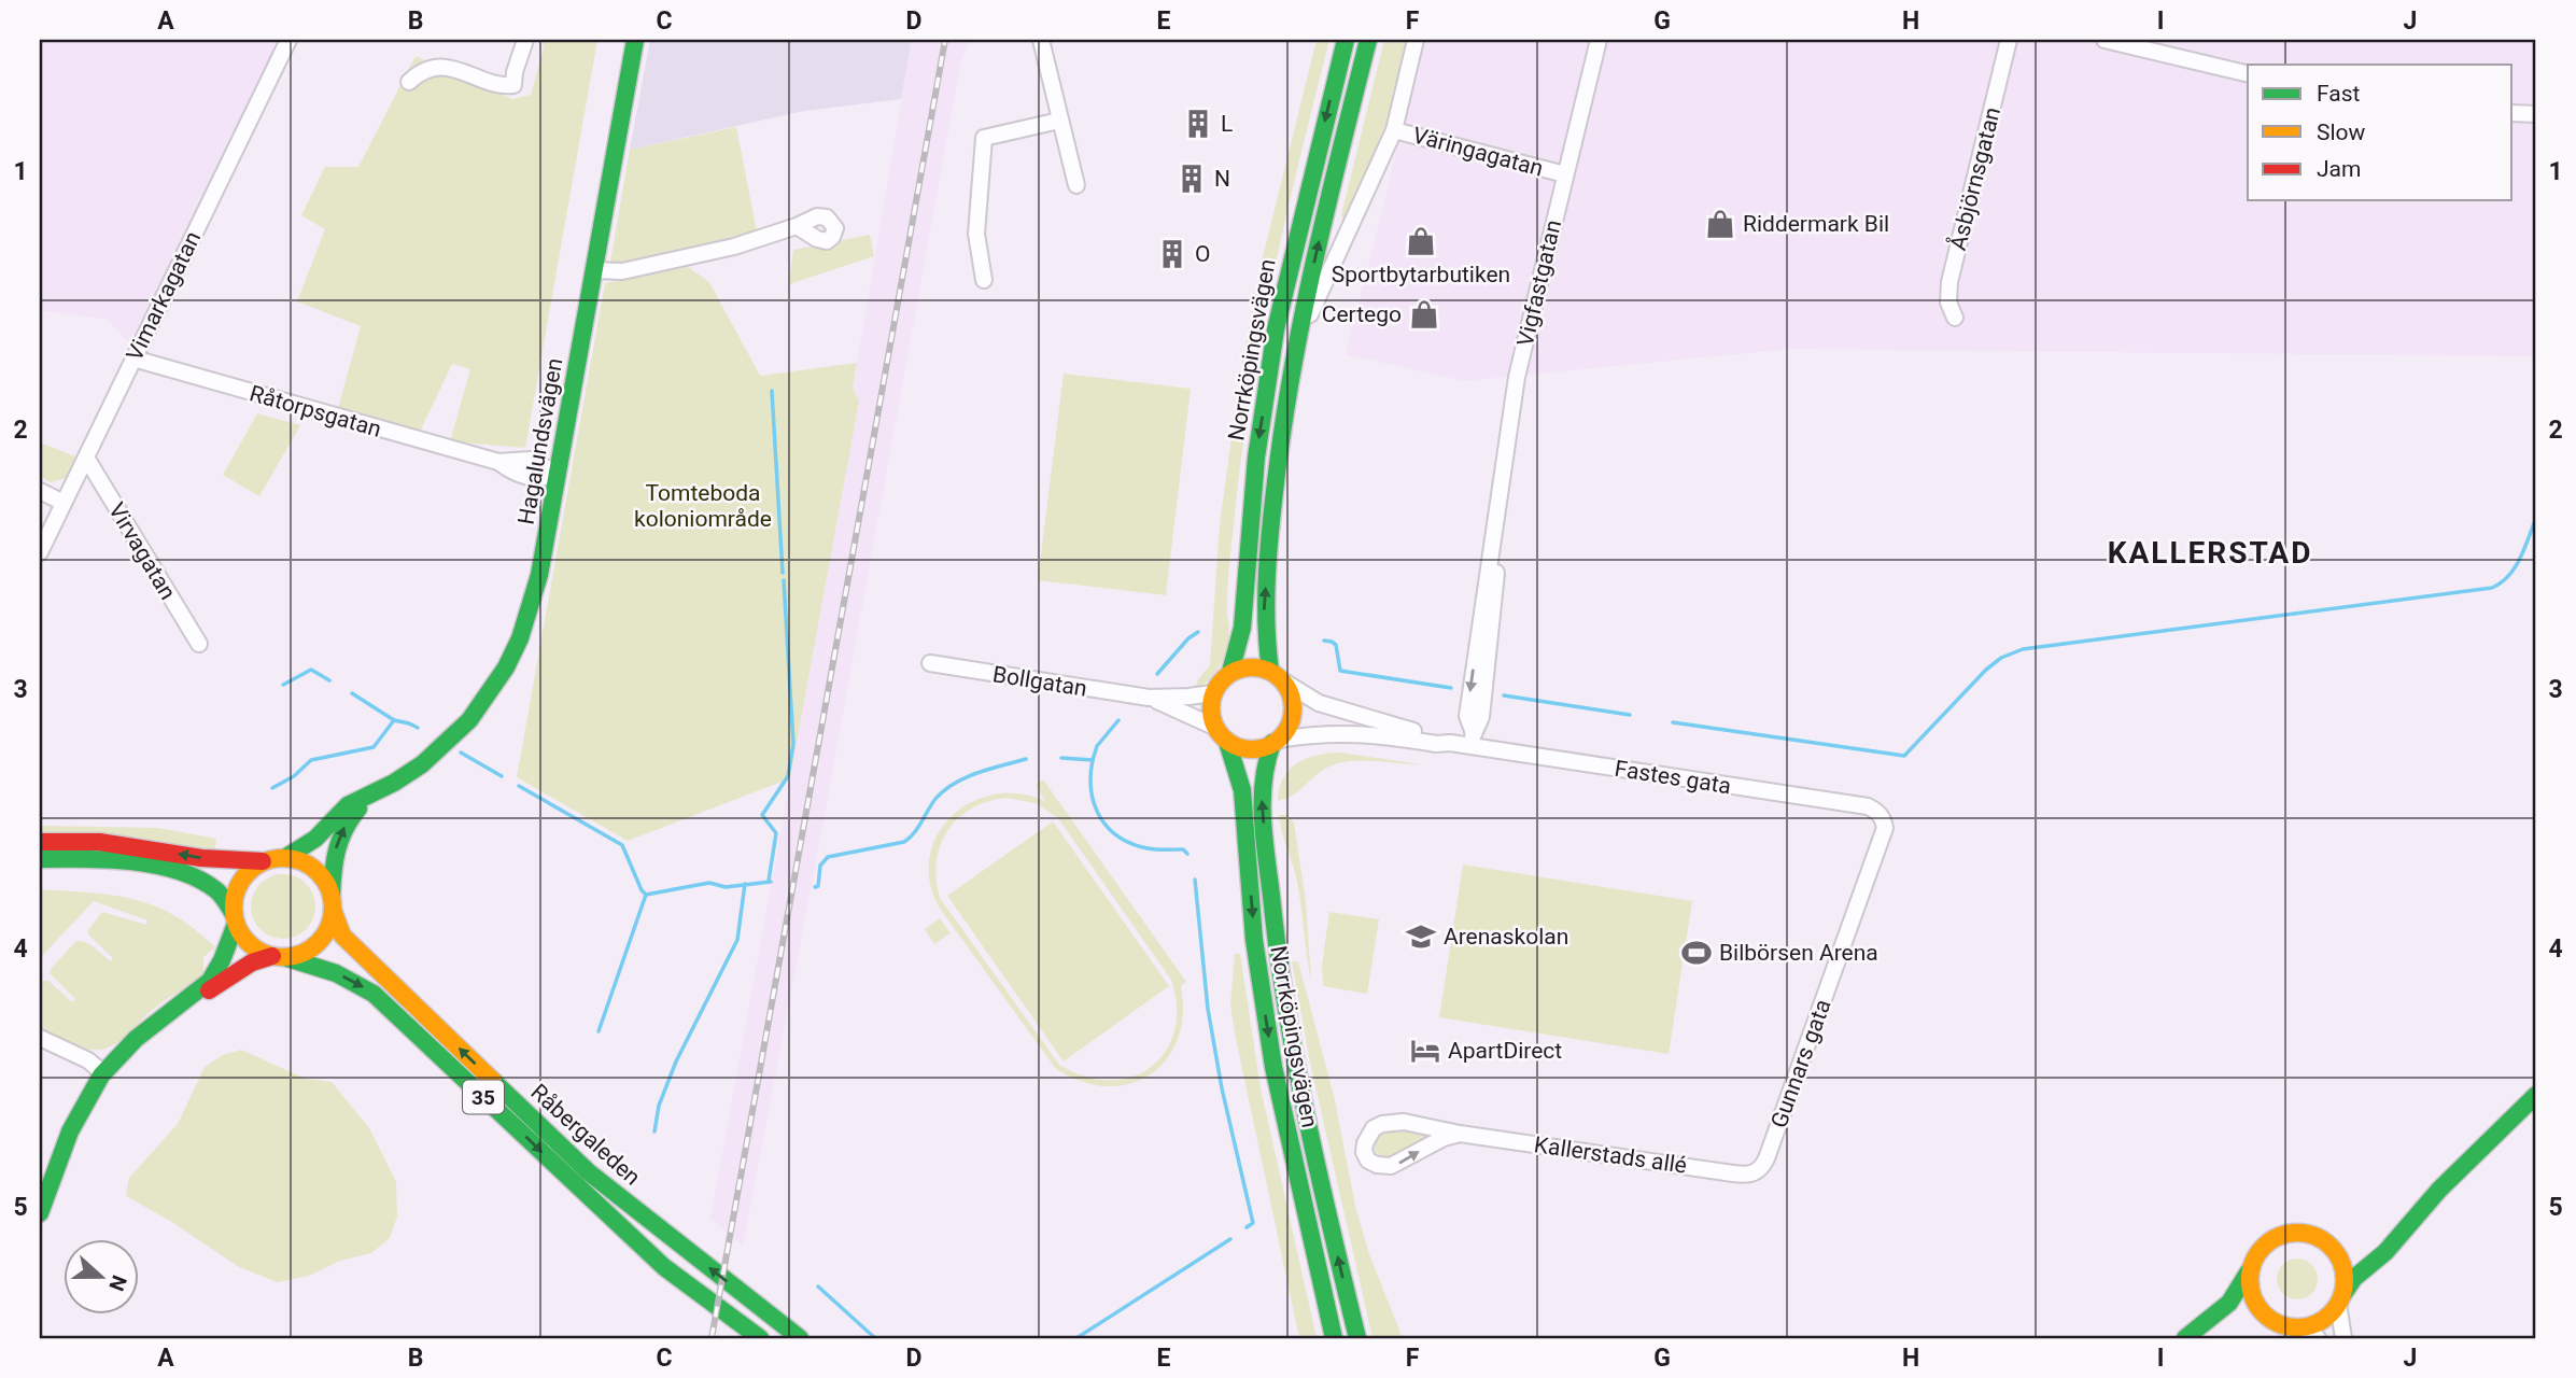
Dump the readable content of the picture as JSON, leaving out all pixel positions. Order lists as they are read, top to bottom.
{
  "streets": {
    "main road": [
      "Norrköpingsvägen",
      "Hagalundsvägen",
      "35",
      "Råbergaleden"
    ],
    "street": [
      "Väringagatan",
      "Åsbjörnsgatan",
      "Vigfastgatan",
      "Vimarkagatan",
      "Råtorpsgatan",
      "Virvagatan",
      "Bollgatan",
      "Fastes gata",
      "Gunnars gata",
      "Kallerstads allé"
    ]
  },
  "crossings": [
    ["Väringagatan", "Vigfastgatan"],
    ["Vigfastgatan", "Fastes gata"],
    ["Vimarkagatan", "Råtorpsgatan"],
    ["Vimarkagatan", "Virvagatan"],
    ["Norrköpingsvägen", "Bollgatan"],
    ["Norrköpingsvägen", "Fastes gata"],
    ["Råtorpsgatan", "Hagalundsvägen"],
    ["Hagalundsvägen", "35"],
    ["Hagalundsvägen", "Råbergaleden"],
    ["Bollgatan", "Fastes gata"],
    ["Fastes gata", "Gunnars gata"],
    ["Gunnars gata", "Kallerstads allé"],
    ["35", "Råbergaleden"]
  ],
  "districts": ["KALLERSTAD"],
  "parks": ["Tomteboda koloniområde"],
  "places": {
    "building": ["L", "N", "O"],
    "shop": ["Riddermark Bil", "Sportbytarbutiken", "Certego"],
    "school or university": ["Arenaskolan"],
    "sports": ["Bilbörsen Arena"],
    "hotel": ["ApartDirect"]
  },
  "legend": ["Fast", "Slow", "Jam"],
  "north": "right",
  "grid": {
    "columns": [
      "A",
      "B",
      "C",
      "D",
      "E",
      "F",
      "G",
      "H",
      "I",
      "J"
    ],
    "rows": [
      "1",
      "2",
      "3",
      "4",
      "5"
    ]
  }
}
